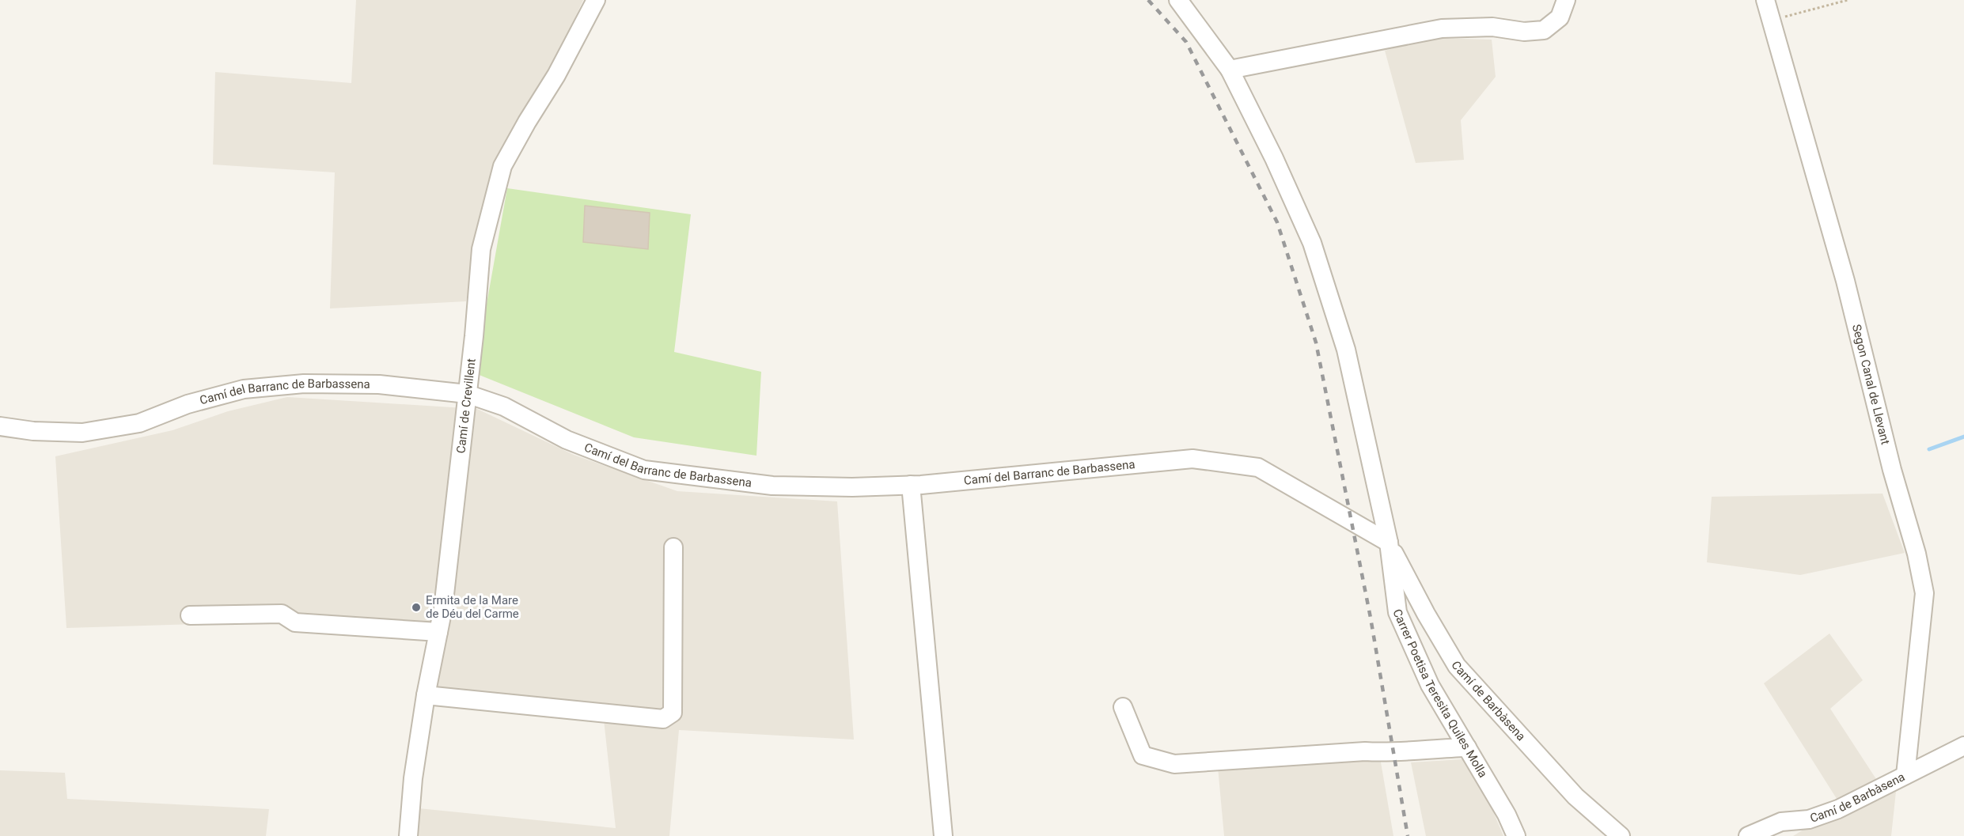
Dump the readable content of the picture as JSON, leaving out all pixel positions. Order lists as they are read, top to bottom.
{
  "streets": {
    "street": [
      "Segon Canal de Llevant",
      "Camí del Barranc de Barbassena",
      "Camí de Crevillent",
      "Carrer Poetisa Teresita Quiles Molla",
      "Camí de Barbàsena"
    ]
  },
  "crossings": [
    ["Segon Canal de Llevant", "Camí de Barbàsena"],
    ["Camí del Barranc de Barbassena", "Camí de Crevillent"],
    ["Camí del Barranc de Barbassena", "Carrer Poetisa Teresita Quiles Molla"],
    ["Camí del Barranc de Barbassena", "Camí de Barbàsena"],
    ["Carrer Poetisa Teresita Quiles Molla", "Camí de Barbàsena"]
  ],
  "places": ["Ermita de la Mare de Déu del Carme"]
}
